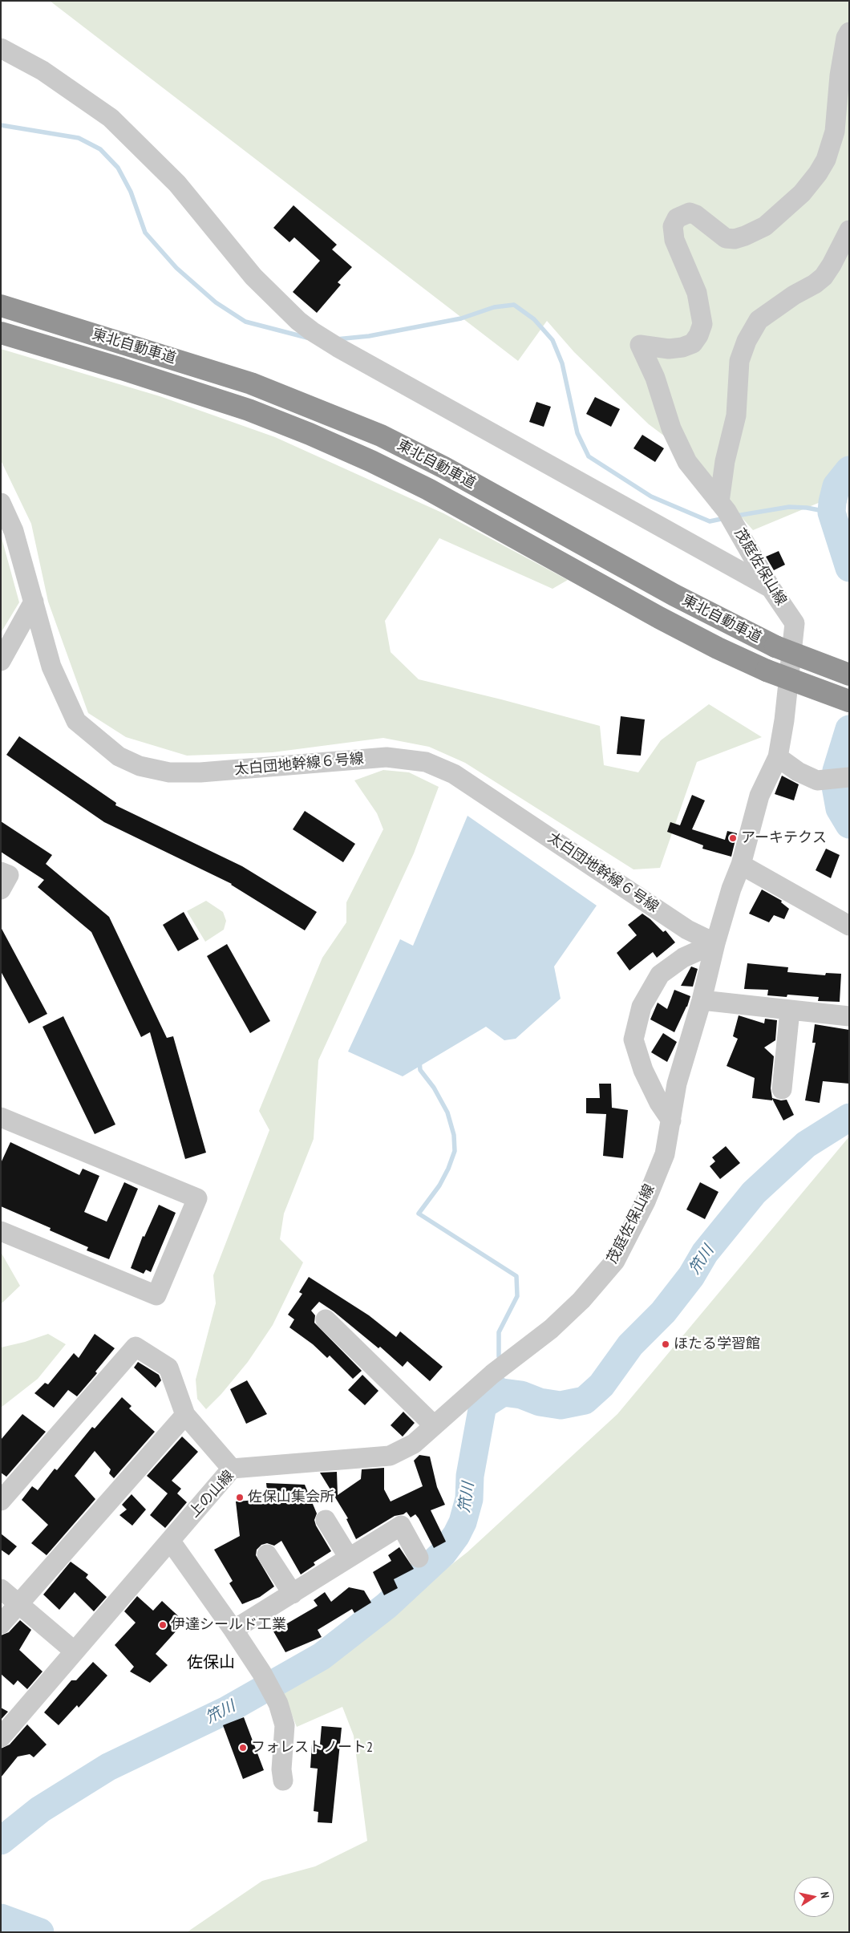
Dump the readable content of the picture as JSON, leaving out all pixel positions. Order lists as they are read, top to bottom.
{
  "streets": {
    "highway": ["東北自動車道"],
    "street": ["茂庭佐保山線", "太白団地幹線６号線", "上の山線"]
  },
  "crossings": [
    ["茂庭佐保山線", "太白団地幹線６号線"],
    ["茂庭佐保山線", "上の山線"]
  ],
  "districts": ["佐保山"],
  "water": ["笊川"],
  "places": [
    "アーキテクス",
    "ほたる学習館",
    "佐保山集会所",
    "伊達シールド工業",
    "フォレストノート2"
  ],
  "north": "right"
}
